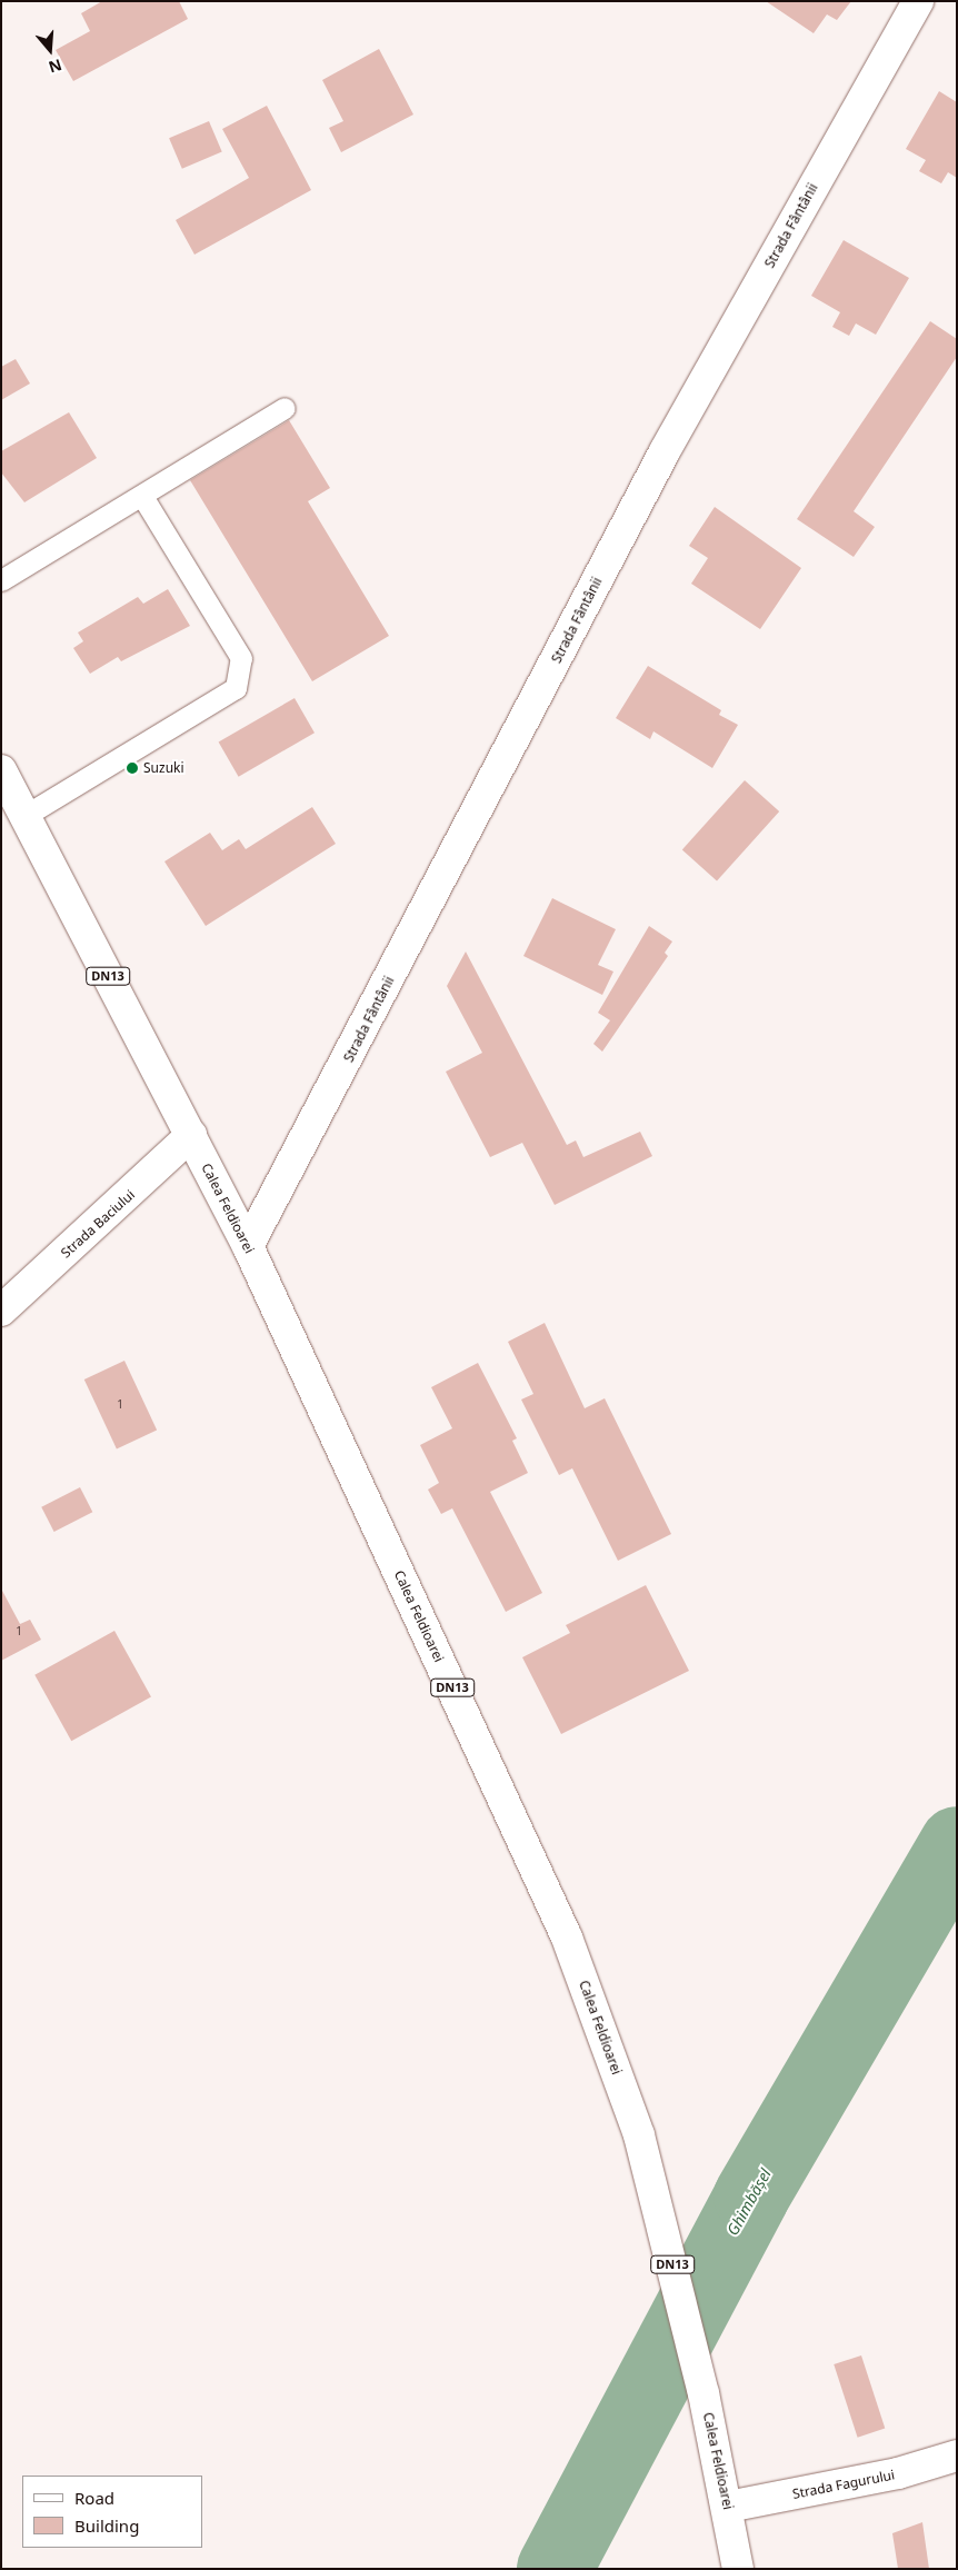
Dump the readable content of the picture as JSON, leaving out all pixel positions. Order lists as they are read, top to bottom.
{
  "streets": {
    "main road": [
      "Strada Fântânii",
      "DN13",
      "Calea Feldioarei",
      "Strada Baciului",
      "Strada Fagurului"
    ]
  },
  "crossings": [
    ["Strada Fântânii", "Calea Feldioarei"],
    ["Calea Feldioarei", "Strada Baciului"],
    ["Calea Feldioarei", "Strada Fagurului"]
  ],
  "water": ["Ghimbășel"],
  "places": ["Suzuki"],
  "house_numbers": ["1", "1"],
  "legend": ["Road", "Building"],
  "north": "bottom"
}
